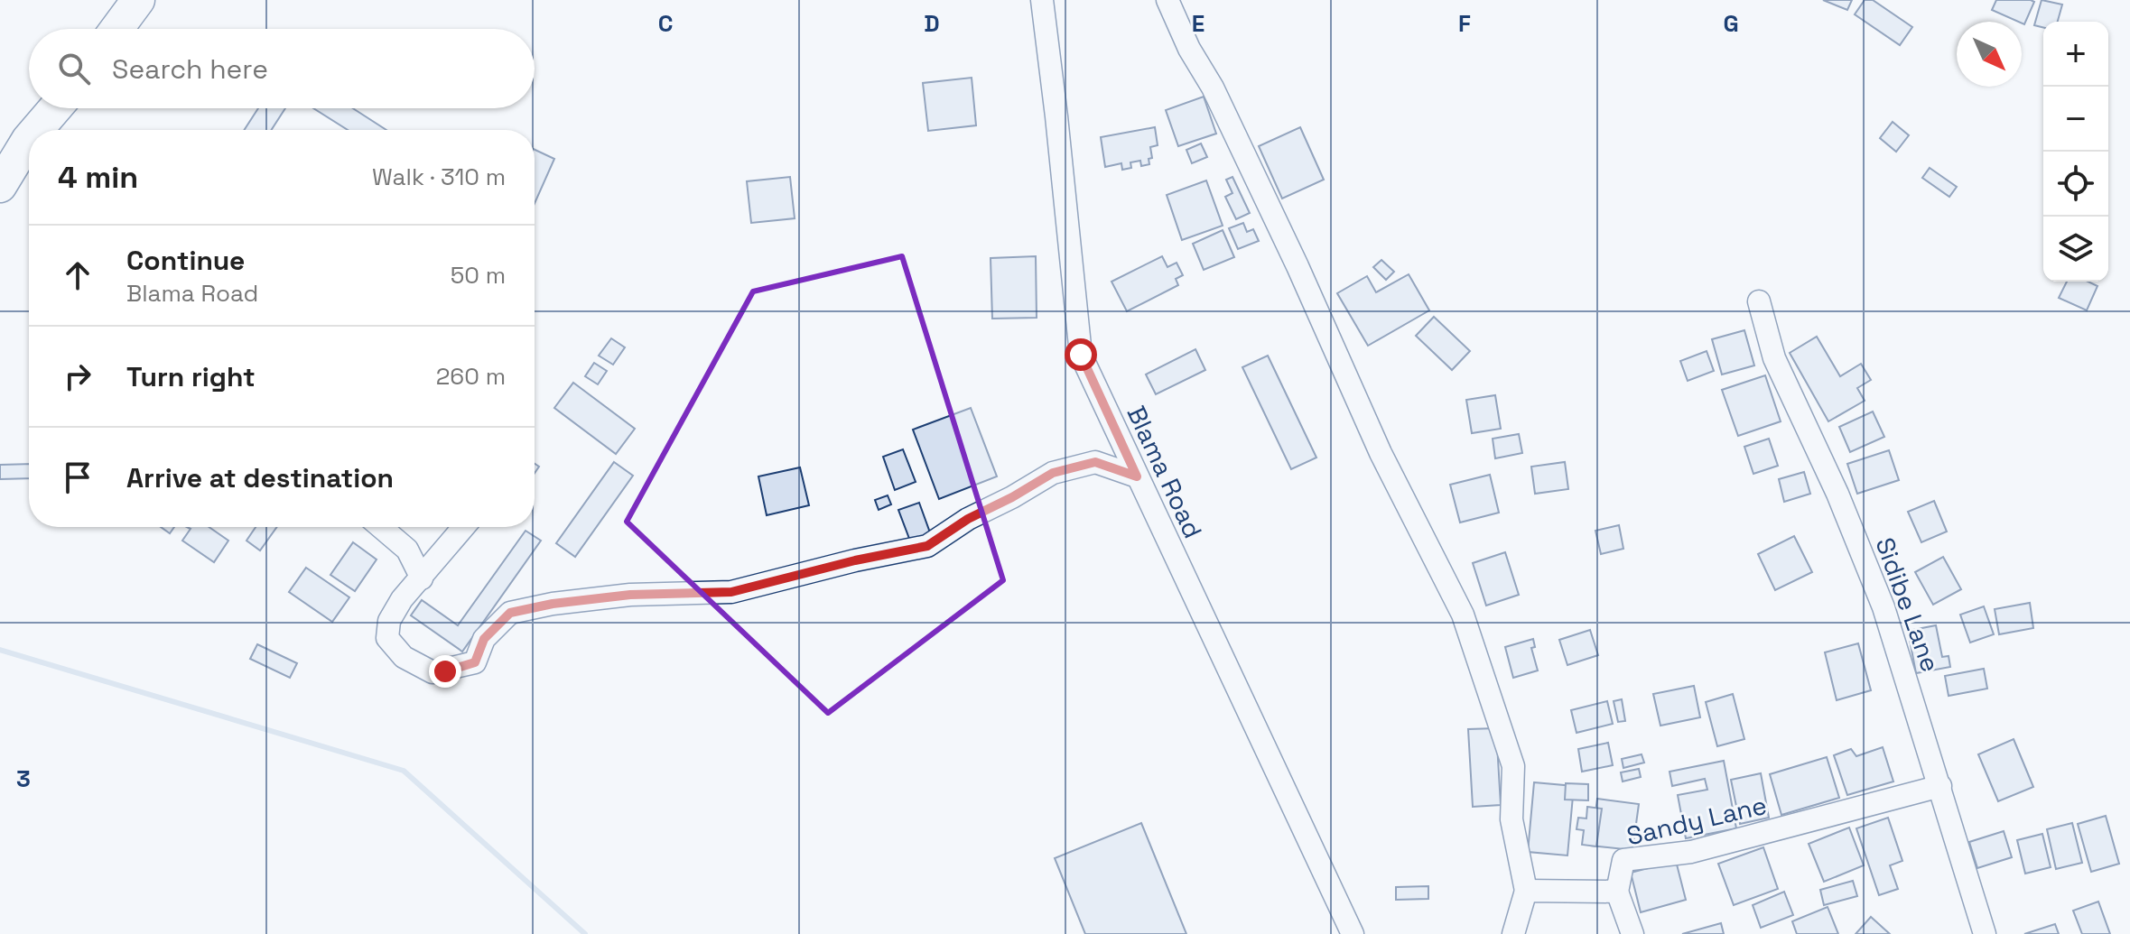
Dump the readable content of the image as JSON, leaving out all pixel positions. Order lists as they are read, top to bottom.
{
  "streets": {
    "street": ["Blama Road", "Sidibe Lane", "Sandy Lane"]
  },
  "crossings": [
    ["Sidibe Lane", "Sandy Lane"]
  ],
  "north": "bottom right",
  "page": {
    "map_buttons": ["+", "−"],
    "search": "Search here",
    "heading": ["4 min", "Walk · 310 m"],
    "list": [
      ["Continue", "Blama Road", "50 m"],
      ["Turn right", "260 m"],
      "Arrive at destination"
    ]
  },
  "grid": {
    "columns": [
      "C",
      "D",
      "E",
      "F",
      "G"
    ],
    "rows": ["3"]
  }
}
